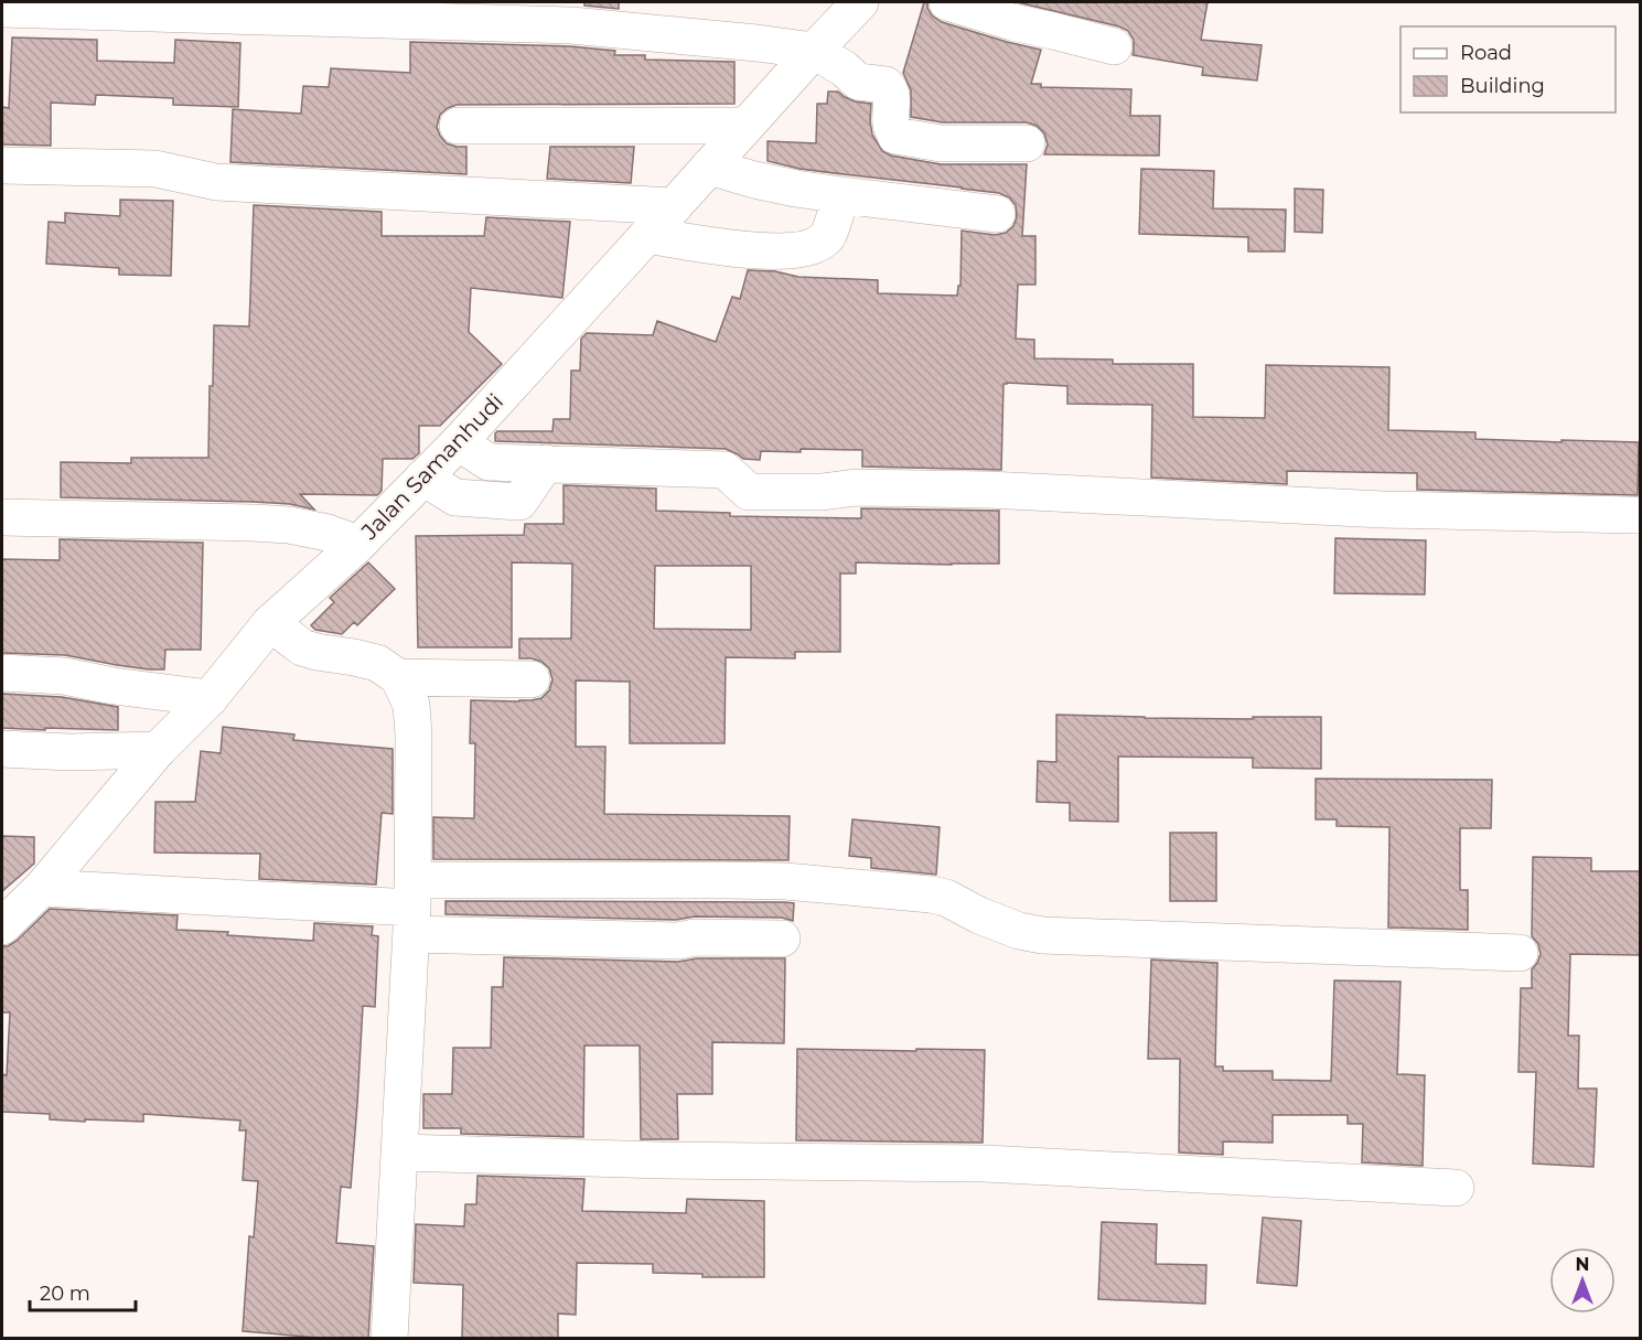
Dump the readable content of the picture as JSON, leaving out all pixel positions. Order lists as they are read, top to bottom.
{
  "streets": {
    "street": ["Jalan Samanhudi"]
  },
  "legend": ["Road", "Building"],
  "scale_bar": "20 m",
  "north": "top"
}
